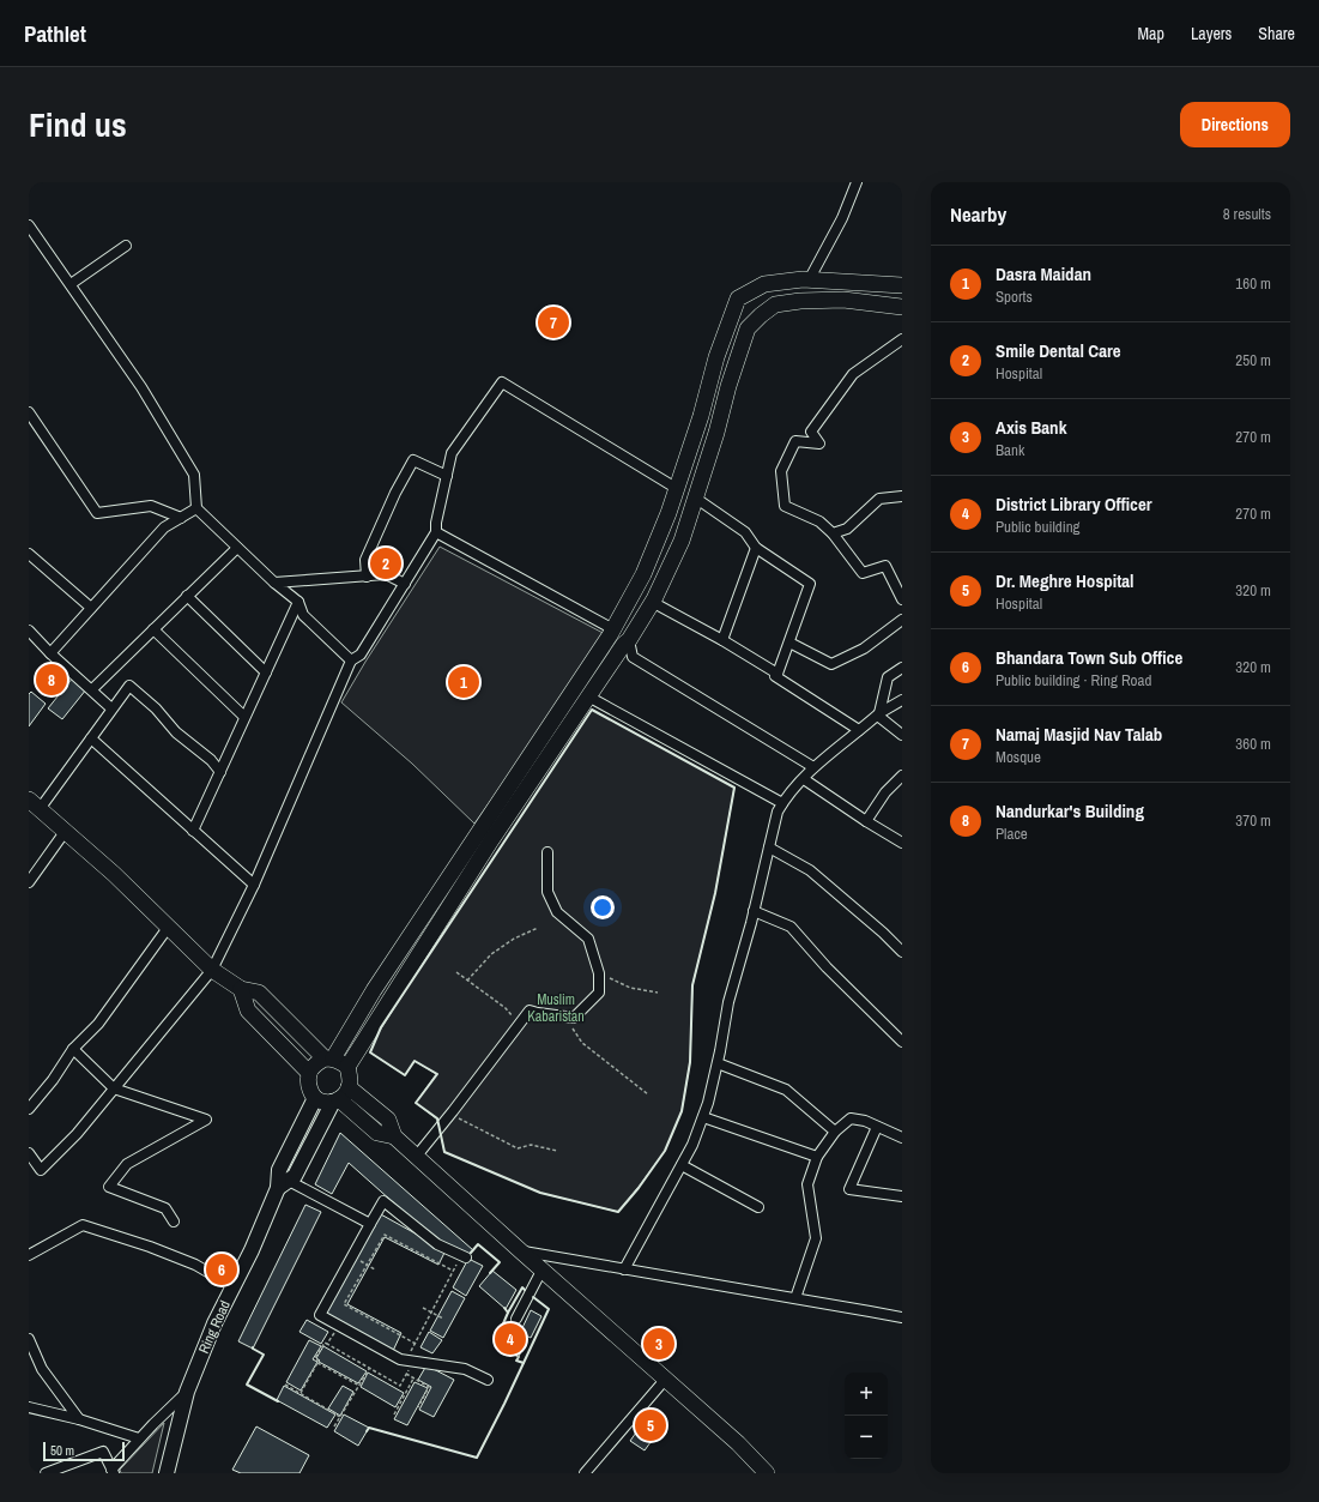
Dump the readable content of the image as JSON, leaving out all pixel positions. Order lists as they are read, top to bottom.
{
  "streets": {
    "street": ["Ring Road"]
  },
  "parks": ["Muslim Kabaristan"],
  "scale_bar": "50 m",
  "page": {
    "header": "Pathlet",
    "nav": ["Map", "Layers", "Share"],
    "title": "Find us",
    "buttons": "Directions",
    "heading": ["Nearby", "8 results"],
    "list": [
      {
        "mark": "1",
        "name": "Dasra Maidan",
        "note": "Sports",
        "value": "160 m"
      },
      {
        "mark": "2",
        "name": "Smile Dental Care",
        "note": "Hospital",
        "value": "250 m"
      },
      {
        "mark": "3",
        "name": "Axis Bank",
        "note": "Bank",
        "value": "270 m"
      },
      {
        "mark": "4",
        "name": "District Library Officer",
        "note": "Public building",
        "value": "270 m"
      },
      {
        "mark": "5",
        "name": "Dr. Meghre Hospital",
        "note": "Hospital",
        "value": "320 m"
      },
      {
        "mark": "6",
        "name": "Bhandara Town Sub Office",
        "note": "Public building · Ring Road",
        "value": "320 m"
      },
      {
        "mark": "7",
        "name": "Namaj Masjid Nav Talab",
        "note": "Mosque",
        "value": "360 m"
      },
      {
        "mark": "8",
        "name": "Nandurkar's Building",
        "note": "Place",
        "value": "370 m"
      }
    ],
    "pins": [
      "7",
      "2",
      "8",
      "1",
      "6",
      "4",
      "3",
      "5"
    ],
    "map_buttons": ["+", "−"],
    "scale": "50 m"
  }
}
